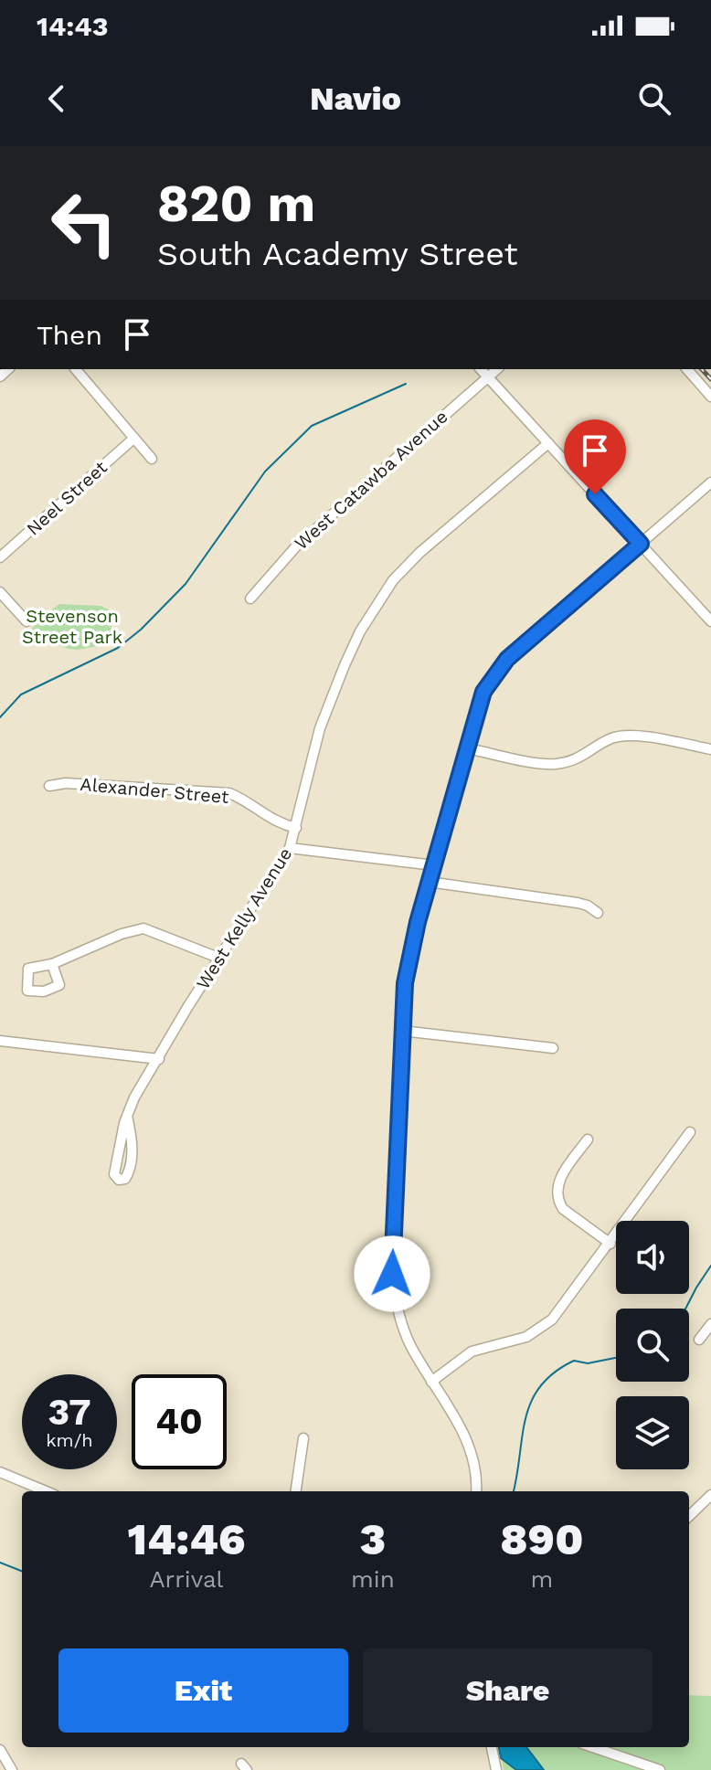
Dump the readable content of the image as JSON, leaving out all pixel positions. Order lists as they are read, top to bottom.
{
  "streets": {
    "street": [
      "West Catawba Avenue",
      "Neel Street",
      "Alexander Street",
      "West Kelly Avenue"
    ]
  },
  "crossings": [
    ["Alexander Street", "West Kelly Avenue"]
  ],
  "parks": ["Stevenson Street Park"],
  "page": {
    "status": "14:43",
    "header": "Navio",
    "turn": ["820 m", "South Academy Street"],
    "then": "Then",
    "speed": "37 km/h",
    "limit": "40",
    "eta": [
      "14:46",
      "Arrival",
      "3",
      "min",
      "890",
      "m"
    ],
    "buttons": ["Exit", "Share"]
  }
}
